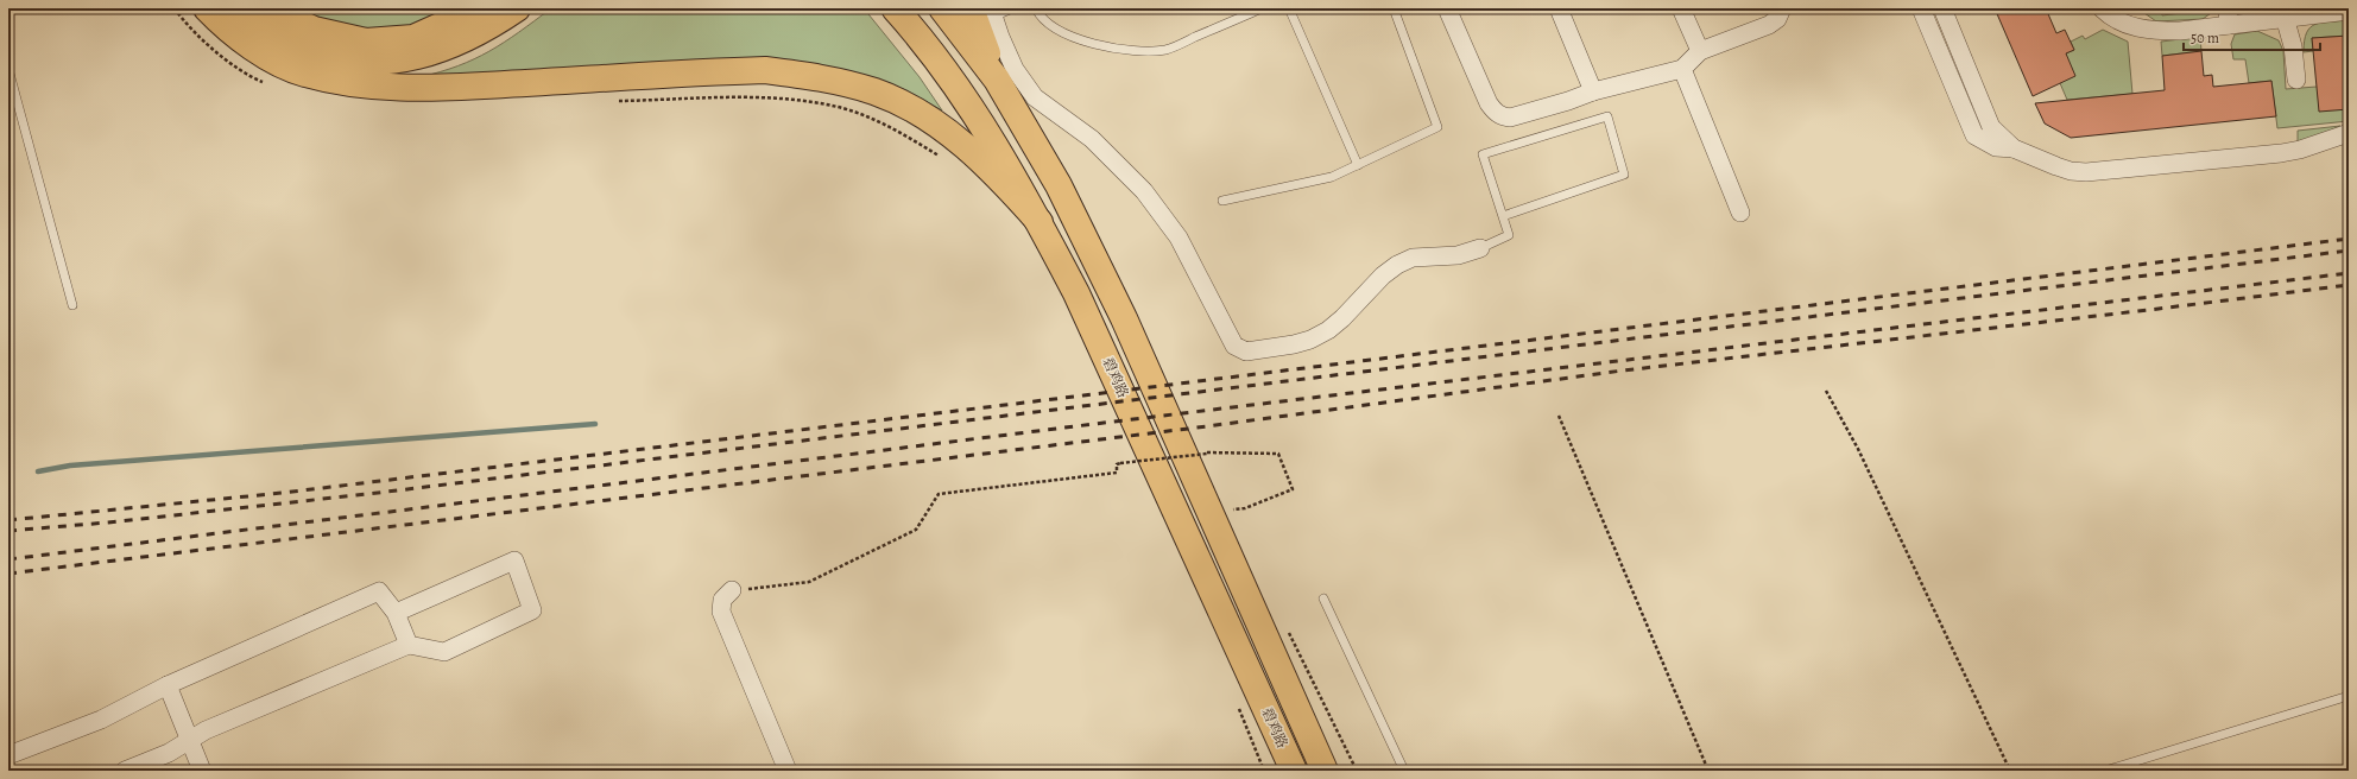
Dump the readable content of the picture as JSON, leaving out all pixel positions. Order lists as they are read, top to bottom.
{
  "streets": {
    "highway": ["碧鸡路"]
  },
  "scale_bar": "50 m"
}
